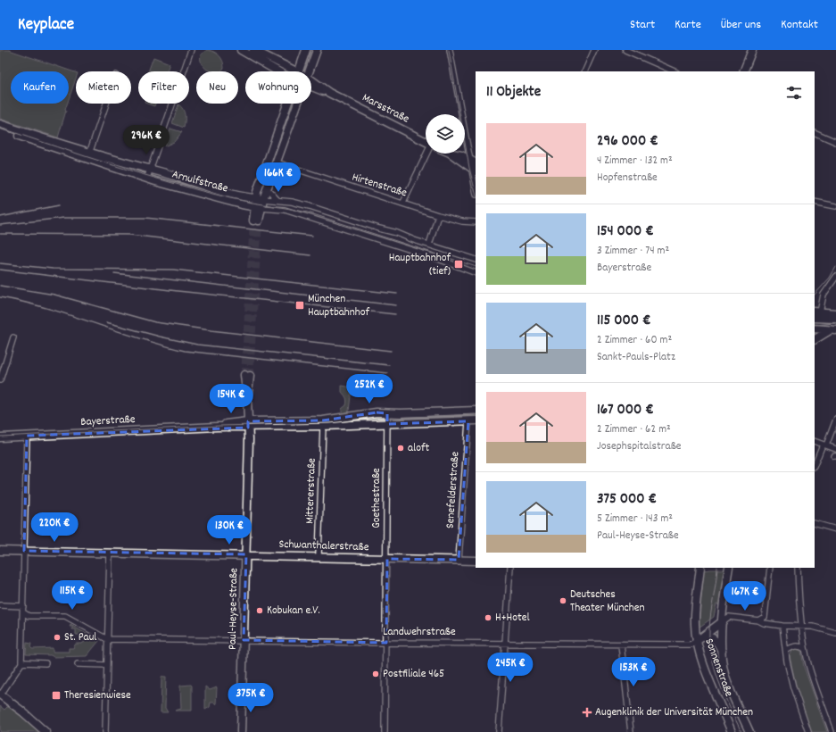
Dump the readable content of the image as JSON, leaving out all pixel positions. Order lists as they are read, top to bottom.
{
  "streets": {
    "main road": [
      "Marsstraße",
      "Arnulfstraße",
      "Bayerstraße",
      "Schwanthalerstraße",
      "Paul-Heyse-Straße",
      "Landwehrstraße",
      "Sonnenstraße"
    ],
    "street": [
      "Hirtenstraße",
      "Senefelderstraße",
      "Mittererstraße",
      "Goethestraße"
    ]
  },
  "crossings": [
    ["Bayerstraße", "Senefelderstraße"],
    ["Bayerstraße", "Mittererstraße"],
    ["Bayerstraße", "Goethestraße"],
    ["Bayerstraße", "Paul-Heyse-Straße"],
    ["Senefelderstraße", "Schwanthalerstraße"],
    ["Mittererstraße", "Schwanthalerstraße"],
    ["Goethestraße", "Schwanthalerstraße"],
    ["Goethestraße", "Landwehrstraße"],
    ["Schwanthalerstraße", "Paul-Heyse-Straße"],
    ["Paul-Heyse-Straße", "Landwehrstraße"],
    ["Landwehrstraße", "Sonnenstraße"]
  ],
  "places": {
    "transit": ["Hauptbahnhof (tief)", "München Hauptbahnhof", "Theresienwiese"],
    "other": [
      "aloft",
      "Deutsches Theater München",
      "Kobukan e.V.",
      "H+Hotel",
      "St. Paul",
      "Postfiliale 465"
    ],
    "health": ["Augenklinik der Universität München"]
  },
  "page": {
    "header": "Keyplace",
    "nav": [
      "Start",
      "Karte",
      "Über uns",
      "Kontakt"
    ],
    "chip": [
      "Kaufen",
      "Mieten",
      "Filter",
      "Neu",
      "Wohnung"
    ],
    "heading": "11 Objekte",
    "list": [
      {
        "name": "296 000 €",
        "note": "4 Zimmer · 132 m² · Hopfenstraße"
      },
      {
        "name": "154 000 €",
        "note": "3 Zimmer · 74 m² · Bayerstraße"
      },
      {
        "name": "115 000 €",
        "note": "2 Zimmer · 60 m² · Sankt-Pauls-Platz"
      },
      {
        "name": "167 000 €",
        "note": "2 Zimmer · 62 m² · Josephspitalstraße"
      },
      {
        "name": "375 000 €",
        "note": "5 Zimmer · 143 m² · Paul-Heyse-Straße"
      }
    ],
    "price": [
      "296K €",
      "166K €",
      "252K €",
      "154K €",
      "220K €",
      "130K €",
      "115K €",
      "167K €",
      "245K €",
      "153K €",
      "375K €"
    ]
  }
}
